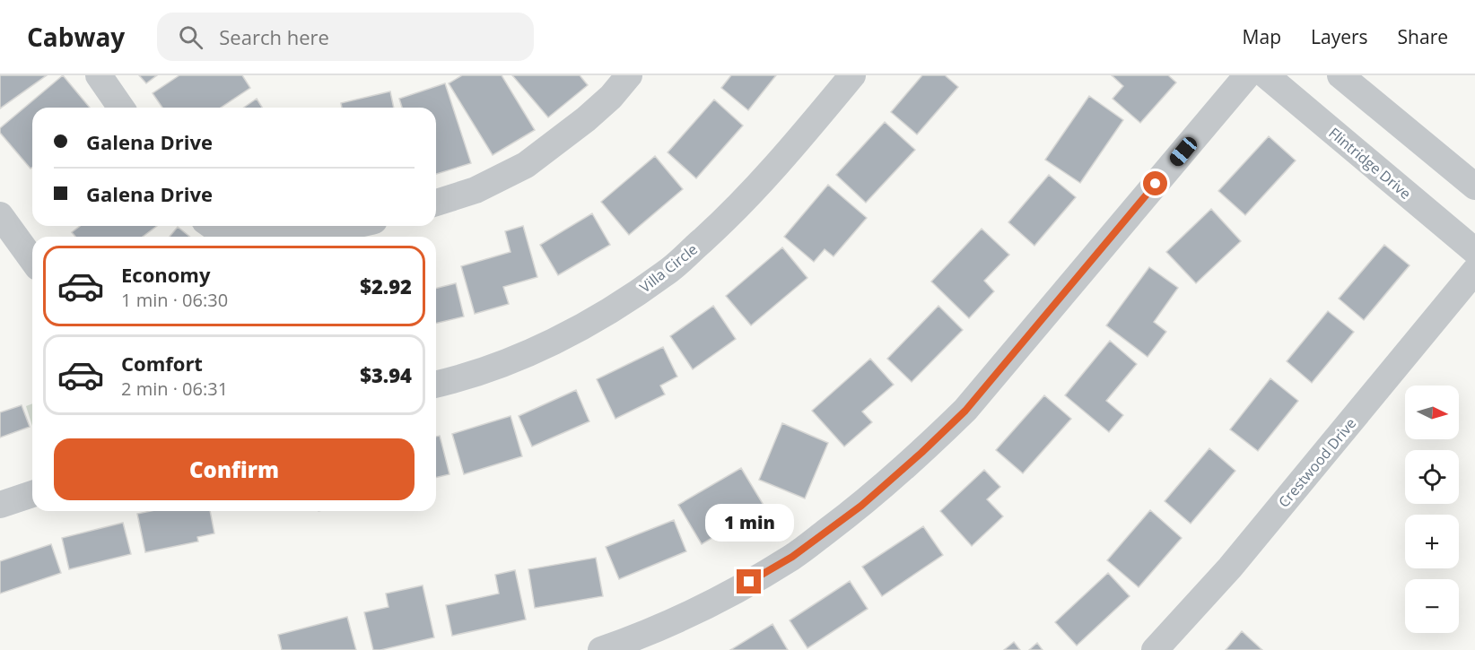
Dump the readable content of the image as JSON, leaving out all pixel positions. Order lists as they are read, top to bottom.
{
  "streets": {
    "street": ["Flintridge Drive", "Villa Circle", "Crestwood Drive"]
  },
  "north": "right",
  "page": {
    "header": "Cabway",
    "search": "Search here",
    "nav": ["Map", "Layers", "Share"],
    "banner": ["Galena Drive", "Galena Drive"],
    "list": [
      {
        "name": "Economy",
        "note": "1 min · 06:30",
        "value": "$2.92"
      },
      {
        "name": "Comfort",
        "note": "2 min · 06:31",
        "value": "$3.94"
      }
    ],
    "map_buttons": ["+", "−"],
    "buttons": "Confirm",
    "bubble": "1 min"
  }
}
